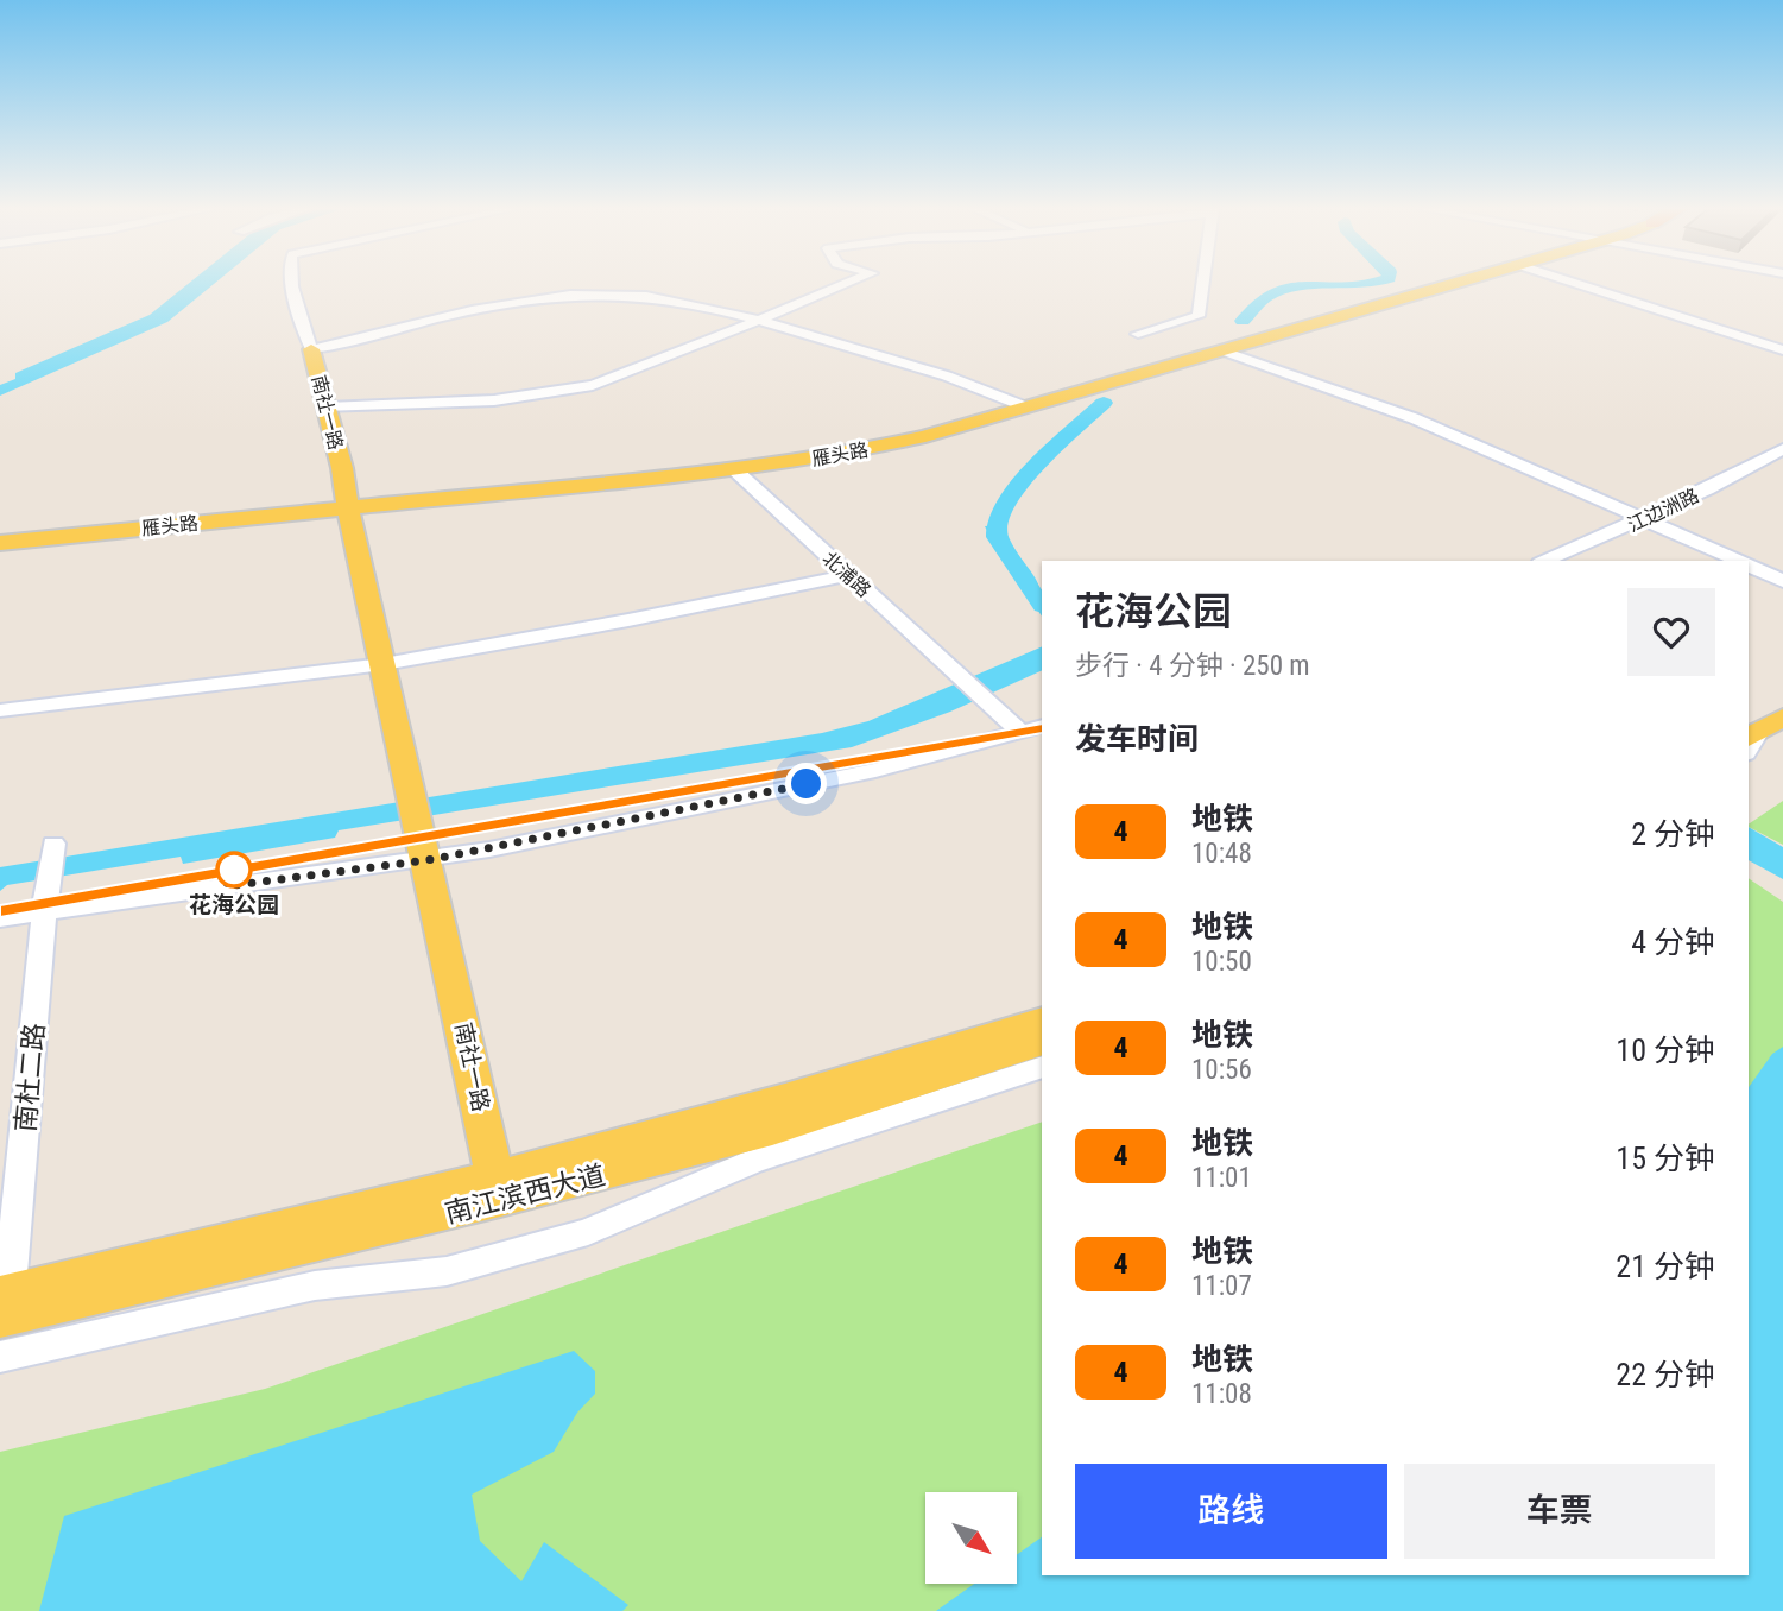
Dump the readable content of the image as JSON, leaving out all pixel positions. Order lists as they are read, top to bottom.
{
  "streets": {
    "main road": ["南社一路", "雁头路", "南江滨西大道"],
    "street": ["江边洲路", "北浦路", "南杜二路"]
  },
  "crossings": [
    ["南社一路", "雁头路"],
    ["南社一路", "南江滨西大道"],
    ["雁头路", "北浦路"],
    ["南杜二路", "南江滨西大道"]
  ],
  "places": ["花海公园"],
  "lines": ["metro line 4"],
  "north": "bottom right",
  "page": {
    "heading": [
      ["花海公园", "步行 · 4 分钟 · 250 m"],
      "发车时间"
    ],
    "list": [
      {
        "mark": "4",
        "name": "地铁",
        "note": "10:48",
        "value": "2 分钟"
      },
      {
        "mark": "4",
        "name": "地铁",
        "note": "10:50",
        "value": "4 分钟"
      },
      {
        "mark": "4",
        "name": "地铁",
        "note": "10:56",
        "value": "10 分钟"
      },
      {
        "mark": "4",
        "name": "地铁",
        "note": "11:01",
        "value": "15 分钟"
      },
      {
        "mark": "4",
        "name": "地铁",
        "note": "11:07",
        "value": "21 分钟"
      },
      {
        "mark": "4",
        "name": "地铁",
        "note": "11:08",
        "value": "22 分钟"
      }
    ],
    "buttons": ["路线", "车票"]
  }
}
